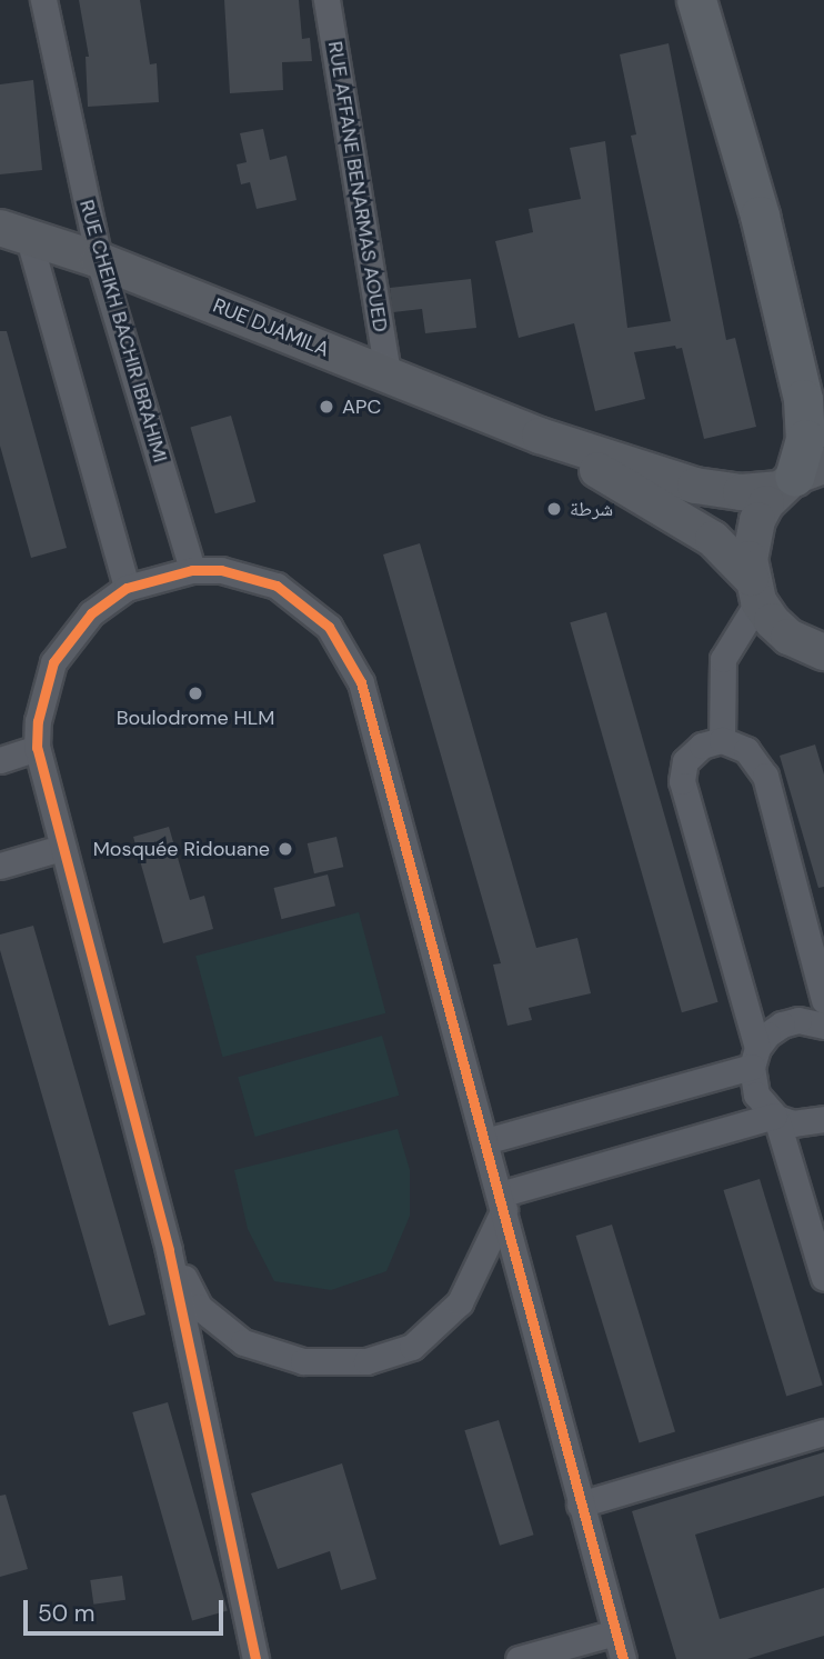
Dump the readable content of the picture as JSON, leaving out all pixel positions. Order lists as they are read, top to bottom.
{
  "streets": {
    "street": ["RUE AFFANE BENARMAS AOUED", "RUE DJAMILA", "RUE CHEIKH BACHIR IBRAHIMI"]
  },
  "crossings": [
    ["RUE AFFANE BENARMAS AOUED", "RUE DJAMILA"],
    ["RUE DJAMILA", "RUE CHEIKH BACHIR IBRAHIMI"]
  ],
  "places": [
    "APC",
    "شرطة",
    "Boulodrome HLM",
    "Mosquée Ridouane"
  ],
  "scale_bar": "50 m"
}
